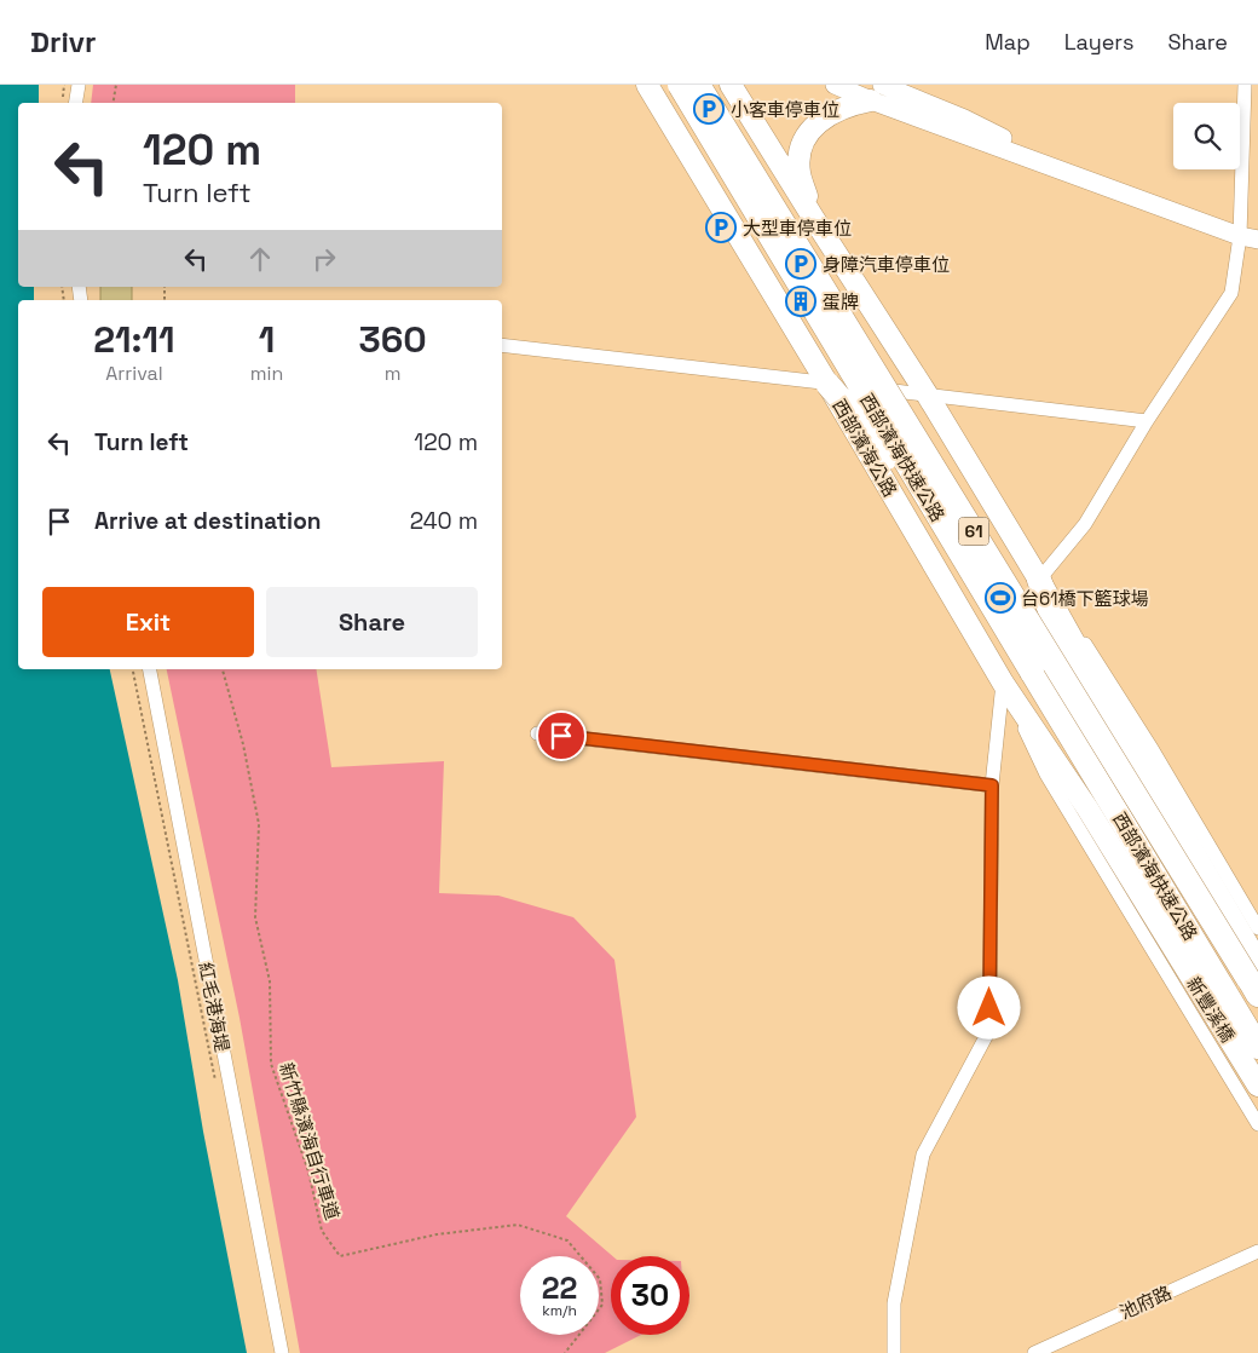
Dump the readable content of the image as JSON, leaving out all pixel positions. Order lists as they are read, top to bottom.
{
  "streets": {
    "highway": ["西部濱海快速公路", "61"],
    "main road": ["西部濱海公路", "新豐溪橋"],
    "street": ["池府路"],
    "path": ["紅毛港海堤", "新竹縣濱海自行車道"]
  },
  "crossings": [
    ["西部濱海公路", "新豐溪橋"],
    ["西部濱海快速公路", "61"]
  ],
  "places": {
    "parking": ["小客車停車位", "大型車停車位", "身障汽車停車位"],
    "building": ["蛋牌"],
    "sports": ["台61橋下籃球場"]
  },
  "page": {
    "header": "Drivr",
    "nav": ["Map", "Layers", "Share"],
    "turn": ["120 m", "Turn left"],
    "eta": [
      "21:11",
      "Arrival",
      "1",
      "min",
      "360",
      "m"
    ],
    "list": [
      {
        "name": "Turn left",
        "value": "120 m"
      },
      {
        "name": "Arrive at destination",
        "value": "240 m"
      }
    ],
    "buttons": ["Exit", "Share"],
    "speed": "22 km/h",
    "limit": "30"
  }
}
